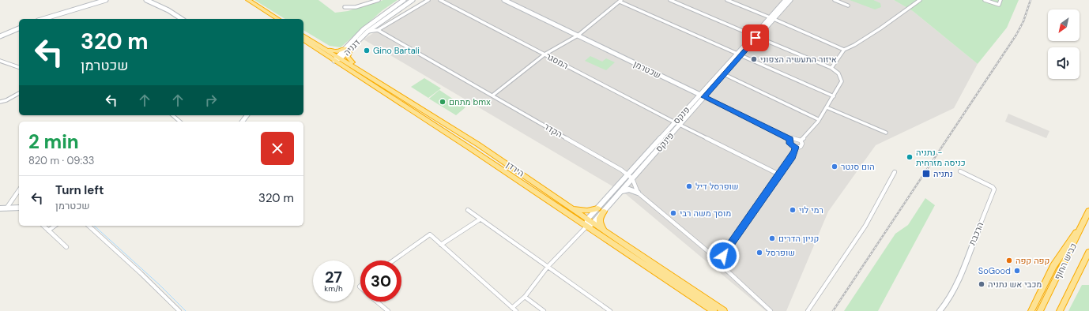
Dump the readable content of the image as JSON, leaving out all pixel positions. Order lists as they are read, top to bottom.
{
  "streets": {
    "highway": ["הירדן", "כביש החוף"],
    "street": [
      "דגניה",
      "המסגר",
      "שכטרמן",
      "פנקס",
      "הקדר",
      "פינקס",
      "הרכבת"
    ]
  },
  "crossings": [
    ["דגניה", "הירדן"],
    ["המסגר", "פנקס"],
    ["שכטרמן", "פנקס"],
    ["שכטרמן", "פינקס"],
    ["פנקס", "הקדר"],
    ["פנקס", "פינקס"],
    ["הקדר", "פינקס"],
    ["פינקס", "הירדן"]
  ],
  "places": {
    "other": [
      "Gino Bartali",
      "איזור התעשיה הצפוני",
      "מתחם bmx",
      "נתניה - כניסה מזרחית",
      "הום סנטר",
      "שופרסל דיל",
      "רמי לוי",
      "מוסך משה רבי",
      "קניון הדרים",
      "שופרסל",
      "קפה קפה",
      "SoGood",
      "מכבי אש נתניה"
    ],
    "transit": ["נתניה"]
  },
  "north": "bottom left",
  "page": {
    "turn": ["320 m", "שכטרמן"],
    "heading": ["2 min", "820 m · 09:33"],
    "list": [
      {
        "name": "Turn left",
        "note": "שכטרמן",
        "value": "320 m"
      }
    ],
    "speed": "27 km/h",
    "limit": "30"
  }
}
